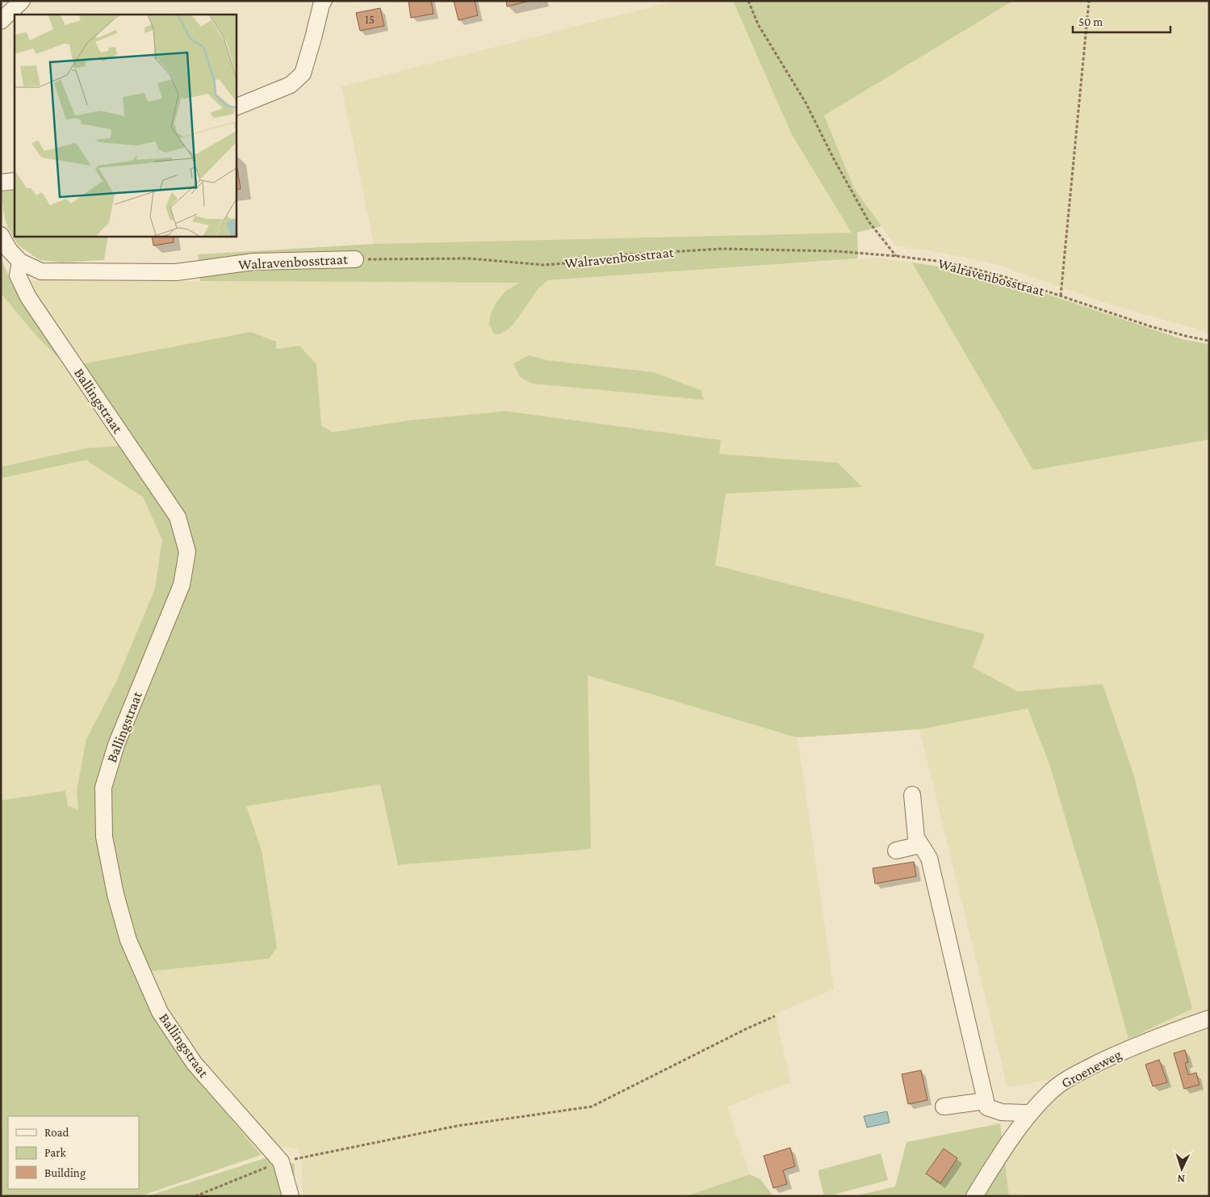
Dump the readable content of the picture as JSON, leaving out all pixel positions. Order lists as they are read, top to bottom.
{
  "streets": {
    "street": ["Walravenbosstraat", "Ballingstraat", "Groeneweg"]
  },
  "crossings": [
    ["Walravenbosstraat", "Ballingstraat"]
  ],
  "house_numbers": ["15"],
  "legend": ["Road", "Park", "Building"],
  "scale_bar": "50 m",
  "north": "bottom"
}
